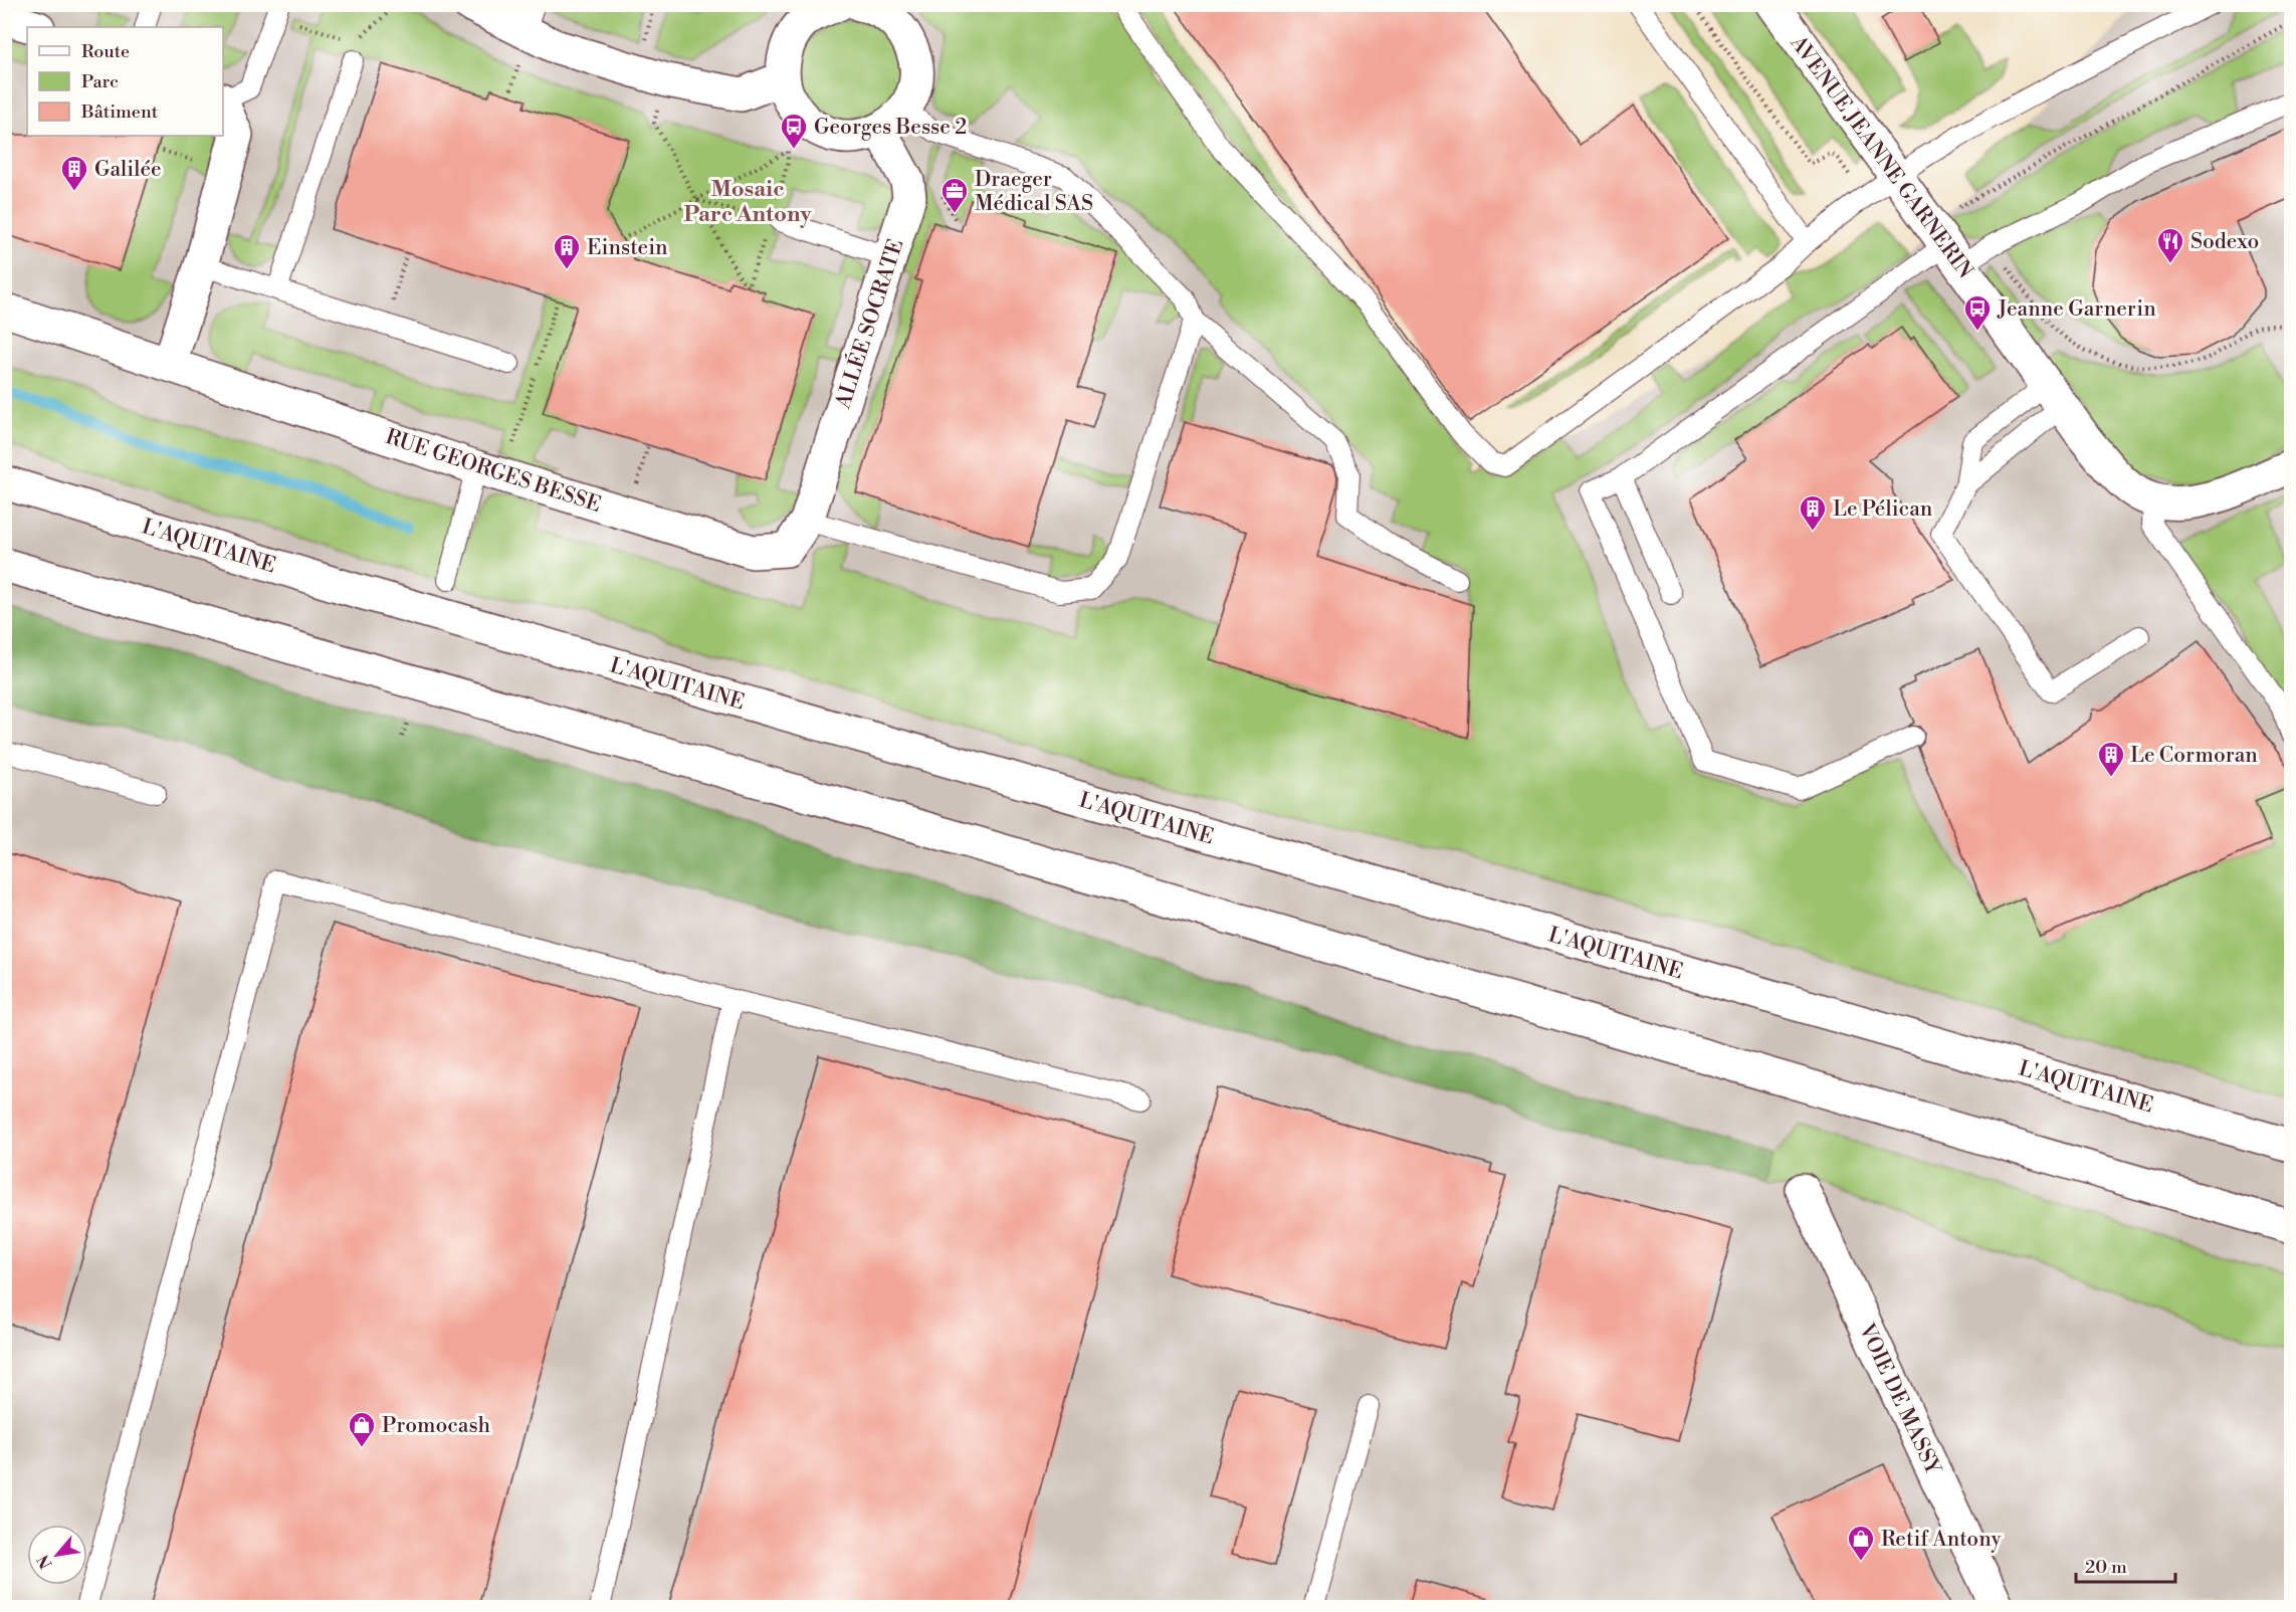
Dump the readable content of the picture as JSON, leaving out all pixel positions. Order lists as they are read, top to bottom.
{
  "streets": {
    "main road": [
      "AVENUE JEANNE GARNERIN",
      "ALLÉE SOCRATE",
      "RUE GEORGES BESSE",
      "L'AQUITAINE",
      "VOIE DE MASSY"
    ]
  },
  "crossings": [
    ["ALLÉE SOCRATE", "RUE GEORGES BESSE"]
  ],
  "districts": ["Mosaic Parc Antony"],
  "places": {
    "bus stop": ["Georges Besse 2", "Jeanne Garnerin"],
    "building": [
      "Galilée",
      "Einstein",
      "Le Pélican",
      "Le Cormoran"
    ],
    "office": ["Draeger Médical SAS"],
    "restaurant": ["Sodexo"],
    "shop": ["Promocash", "Retif Antony"]
  },
  "legend": ["Route", "Parc", "Bâtiment"],
  "scale_bar": "20 m",
  "north": "bottom left"
}
